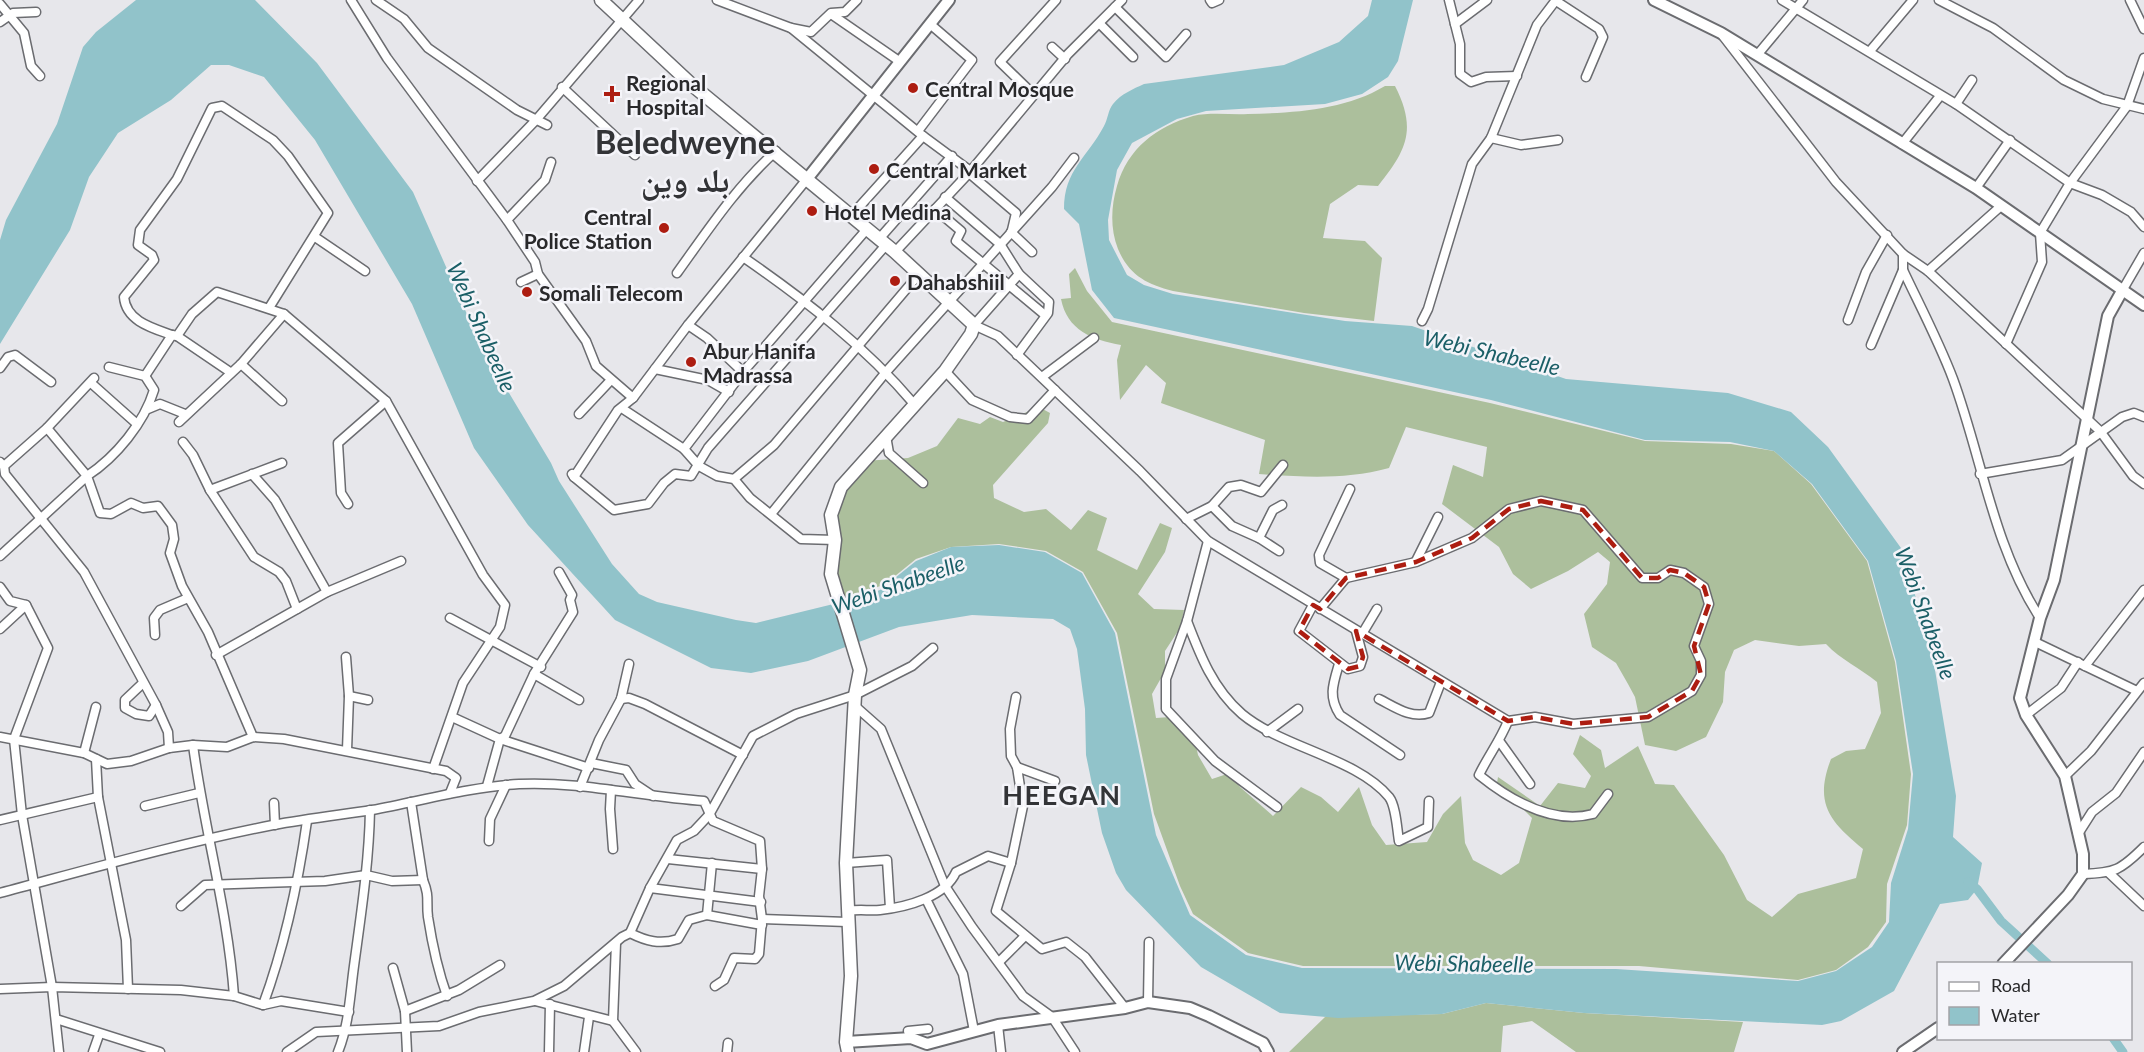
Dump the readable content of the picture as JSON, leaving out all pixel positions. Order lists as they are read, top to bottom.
{
  "districts": ["Beledweyne بلد وين", "HEEGAN"],
  "water": ["Webi Shabeelle"],
  "places": {
    "other": [
      "Central Mosque",
      "Central Market",
      "Hotel Medina",
      "Central Police Station",
      "Dahabshiil",
      "Somali Telecom",
      "Abur Hanifa Madrassa"
    ],
    "health": ["Regional Hospital"]
  },
  "legend": ["Road", "Water"]
}
